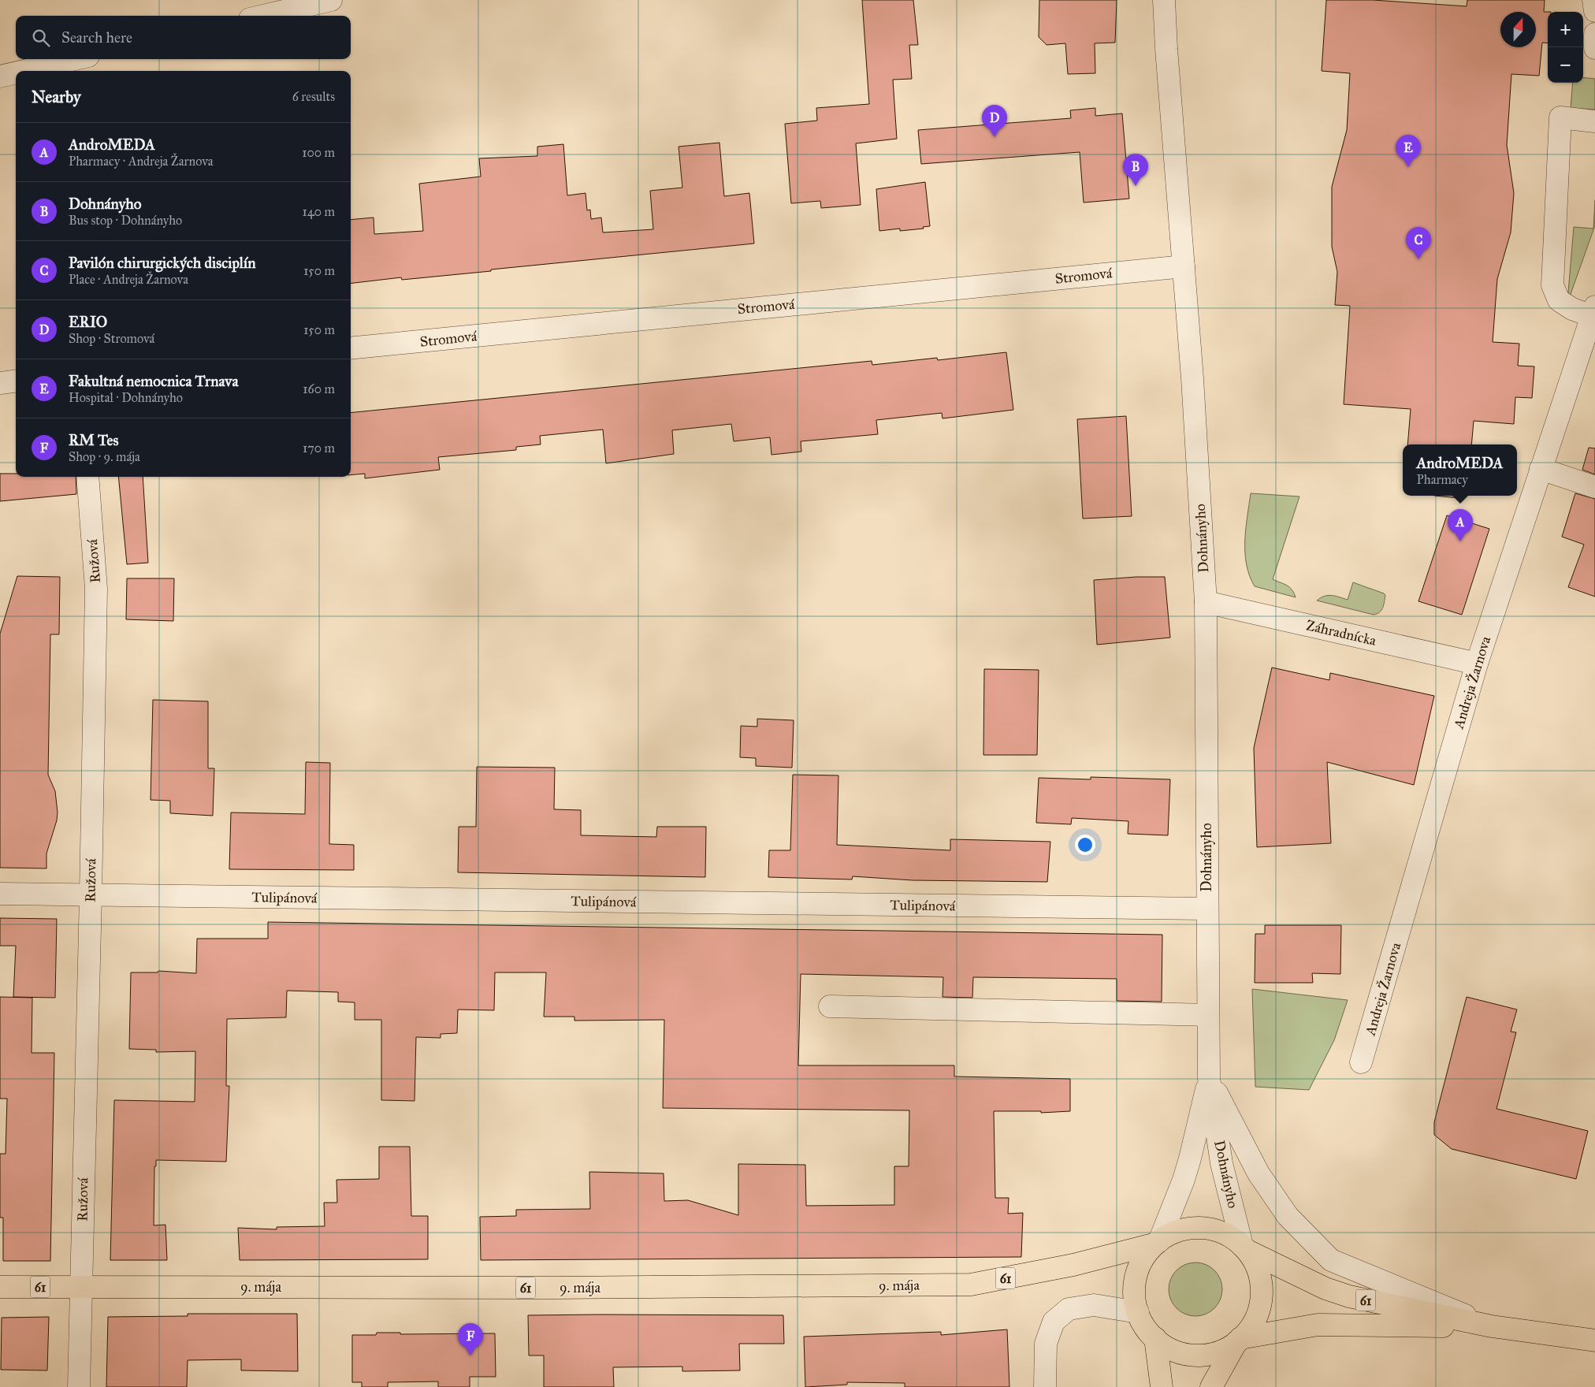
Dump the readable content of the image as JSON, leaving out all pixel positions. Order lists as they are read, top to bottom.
{
  "streets": {
    "main road": ["61", "9. mája"],
    "street": [
      "Stromová",
      "Dohnányho",
      "Ružová",
      "Záhradnícka",
      "Andreja Žarnova",
      "Tulipánová"
    ]
  },
  "crossings": [
    ["Stromová", "Dohnányho"],
    ["Dohnányho", "Záhradnícka"],
    ["Dohnányho", "Tulipánová"],
    ["Dohnányho", "61"],
    ["Dohnányho", "9. mája"],
    ["Ružová", "Tulipánová"],
    ["Ružová", "9. mája"],
    ["Záhradnícka", "Andreja Žarnova"],
    ["61", "9. mája"]
  ],
  "north": "top",
  "page": {
    "map_buttons": ["+", "−"],
    "search": "Search here",
    "heading": ["Nearby", "6 results"],
    "pins": [
      "D",
      "E",
      "B",
      "C",
      "A",
      "F"
    ],
    "list": [
      {
        "mark": "A",
        "name": "AndroMEDA",
        "note": "Pharmacy · Andreja Žarnova",
        "value": "100 m"
      },
      {
        "mark": "B",
        "name": "Dohnányho",
        "note": "Bus stop · Dohnányho",
        "value": "140 m"
      },
      {
        "mark": "C",
        "name": "Pavilón chirurgických disciplín",
        "note": "Place · Andreja Žarnova",
        "value": "150 m"
      },
      {
        "mark": "D",
        "name": "ERIO",
        "note": "Shop · Stromová",
        "value": "150 m"
      },
      {
        "mark": "E",
        "name": "Fakultná nemocnica Trnava",
        "note": "Hospital · Dohnányho",
        "value": "160 m"
      },
      {
        "mark": "F",
        "name": "RM Tes",
        "note": "Shop · 9. mája",
        "value": "170 m"
      }
    ],
    "popup": ["AndroMEDA", "Pharmacy"]
  }
}
